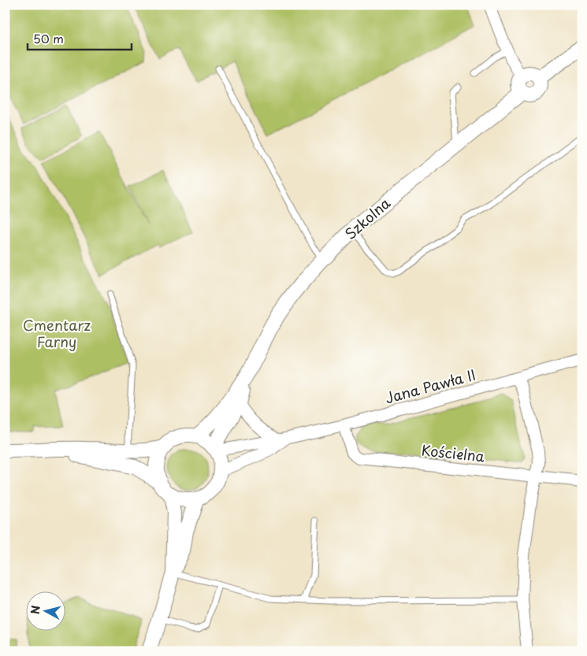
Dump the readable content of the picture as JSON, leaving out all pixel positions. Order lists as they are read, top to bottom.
{
  "streets": {
    "street": ["Szkolna", "Jana Pawła II", "Kościelna"]
  },
  "crossings": [
    ["Szkolna", "Jana Pawła II"],
    ["Jana Pawła II", "Kościelna"]
  ],
  "parks": ["Cmentarz Farny"],
  "scale_bar": "50 m",
  "north": "left"
}
